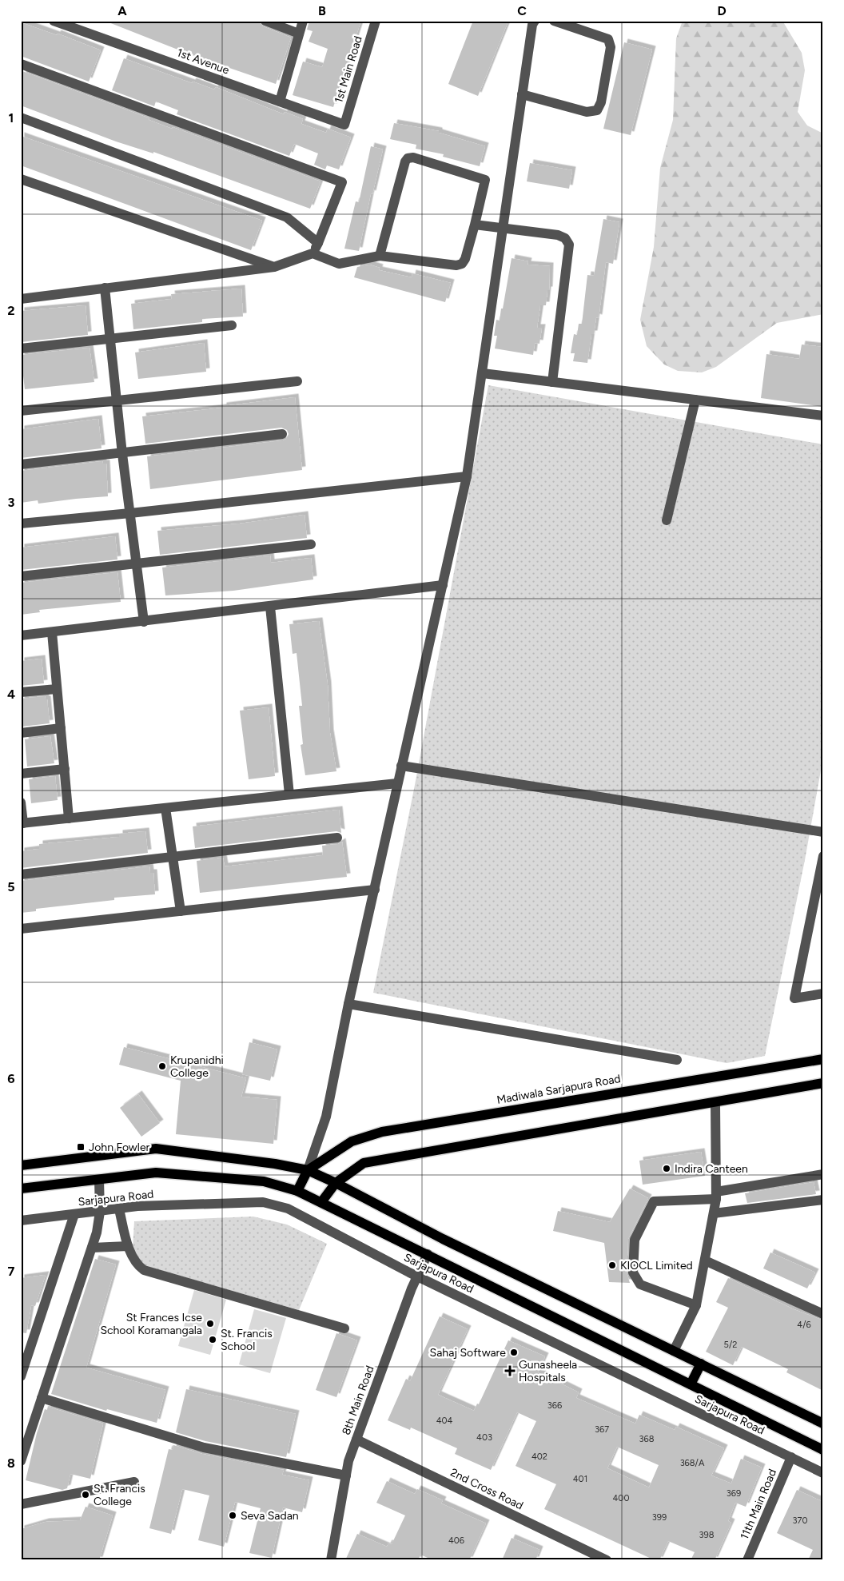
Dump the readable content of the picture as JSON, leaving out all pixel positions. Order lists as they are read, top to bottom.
{
  "streets": {
    "main road": ["Madiwala Sarjapura Road", "Sarjapura Road"],
    "street": [
      "1st Avenue",
      "1st Main Road",
      "8th Main Road",
      "2nd Cross Road",
      "11th Main Road"
    ]
  },
  "crossings": [
    ["1st Avenue", "1st Main Road"],
    ["Sarjapura Road", "8th Main Road"],
    ["Sarjapura Road", "11th Main Road"],
    ["8th Main Road", "2nd Cross Road"]
  ],
  "places": {
    "other": [
      "Krupanidhi College",
      "Indira Canteen",
      "KIOCL Limited",
      "St Frances Icse School Koramangala",
      "St. Francis School",
      "Sahaj Software",
      "St. Francis College",
      "Seva Sadan"
    ],
    "transit": ["John Fowler"],
    "health": ["Gunasheela Hospitals"]
  },
  "house_numbers": [
    "4/6",
    "5/2",
    "366",
    "404",
    "367",
    "403",
    "368",
    "402",
    "368/A",
    "401",
    "369",
    "400",
    "399",
    "370",
    "398",
    "406"
  ],
  "grid": {
    "columns": [
      "A",
      "B",
      "C",
      "D"
    ],
    "rows": [
      "1",
      "2",
      "3",
      "4",
      "5",
      "6",
      "7",
      "8"
    ]
  }
}
